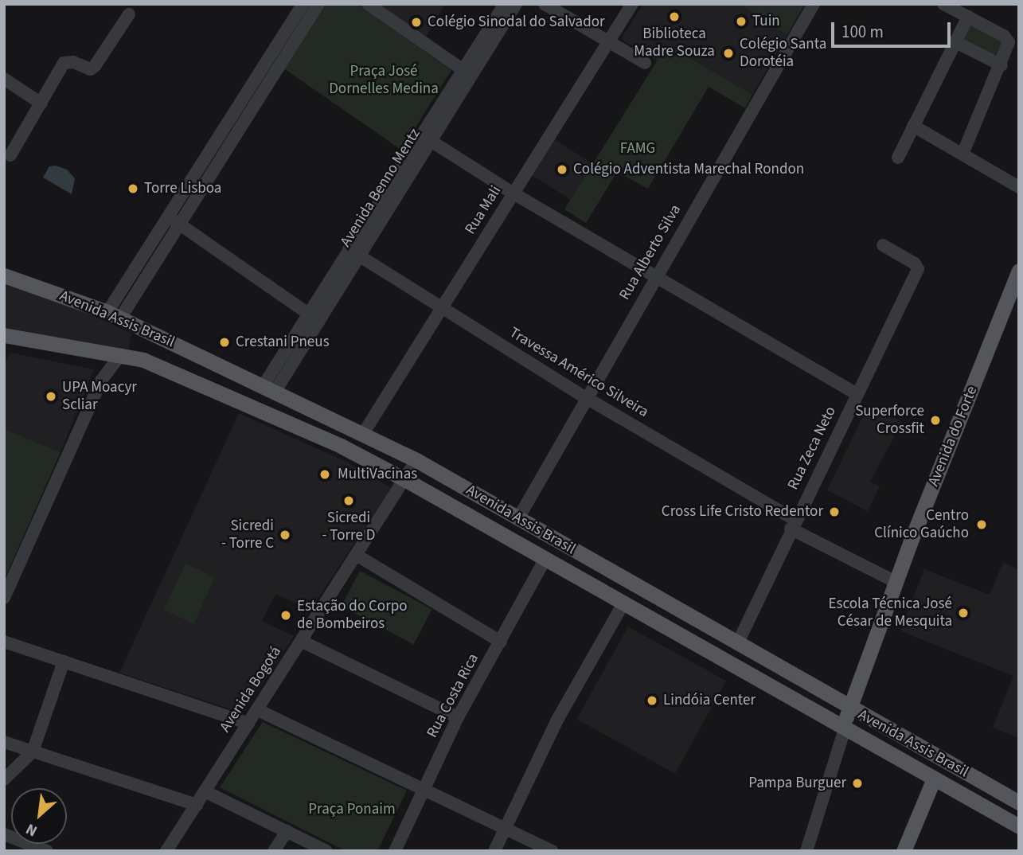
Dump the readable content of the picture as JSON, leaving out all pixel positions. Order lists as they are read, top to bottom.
{
  "streets": {
    "main road": ["Avenida Assis Brasil", "Avenida do Forte"],
    "street": [
      "Avenida Benno Mentz",
      "Rua Mali",
      "Rua Alberto Silva",
      "Travessa Américo Silveira",
      "Rua Zeca Neto",
      "Avenida Bogotá",
      "Rua Costa Rica"
    ]
  },
  "crossings": [
    ["Avenida Benno Mentz", "Avenida Assis Brasil"],
    ["Avenida Benno Mentz", "Travessa Américo Silveira"],
    ["Rua Mali", "Avenida Assis Brasil"],
    ["Rua Mali", "Travessa Américo Silveira"],
    ["Rua Alberto Silva", "Avenida Assis Brasil"],
    ["Rua Alberto Silva", "Travessa Américo Silveira"],
    ["Avenida Assis Brasil", "Avenida do Forte"],
    ["Avenida Assis Brasil", "Rua Zeca Neto"],
    ["Avenida Assis Brasil", "Avenida Bogotá"],
    ["Avenida Assis Brasil", "Rua Costa Rica"],
    ["Travessa Américo Silveira", "Avenida do Forte"],
    ["Travessa Américo Silveira", "Rua Zeca Neto"]
  ],
  "parks": ["Praça José Dornelles Medina", "FAMG", "Praça Ponaim"],
  "places": [
    "Biblioteca Madre Souza",
    "Tuin",
    "Colégio Sinodal do Salvador",
    "Colégio Santa Dorotéia",
    "Colégio Adventista Marechal Rondon",
    "Torre Lisboa",
    "Crestani Pneus",
    "UPA Moacyr Scliar",
    "Superforce Crossfit",
    "MultiVacinas",
    "Sicredi - Torre D",
    "Cross Life Cristo Redentor",
    "Centro Clínico Gaúcho",
    "Sicredi - Torre C",
    "Escola Técnica José César de Mesquita",
    "Estação do Corpo de Bombeiros",
    "Lindóia Center",
    "Pampa Burguer"
  ],
  "scale_bar": "100 m",
  "north": "bottom left"
}
